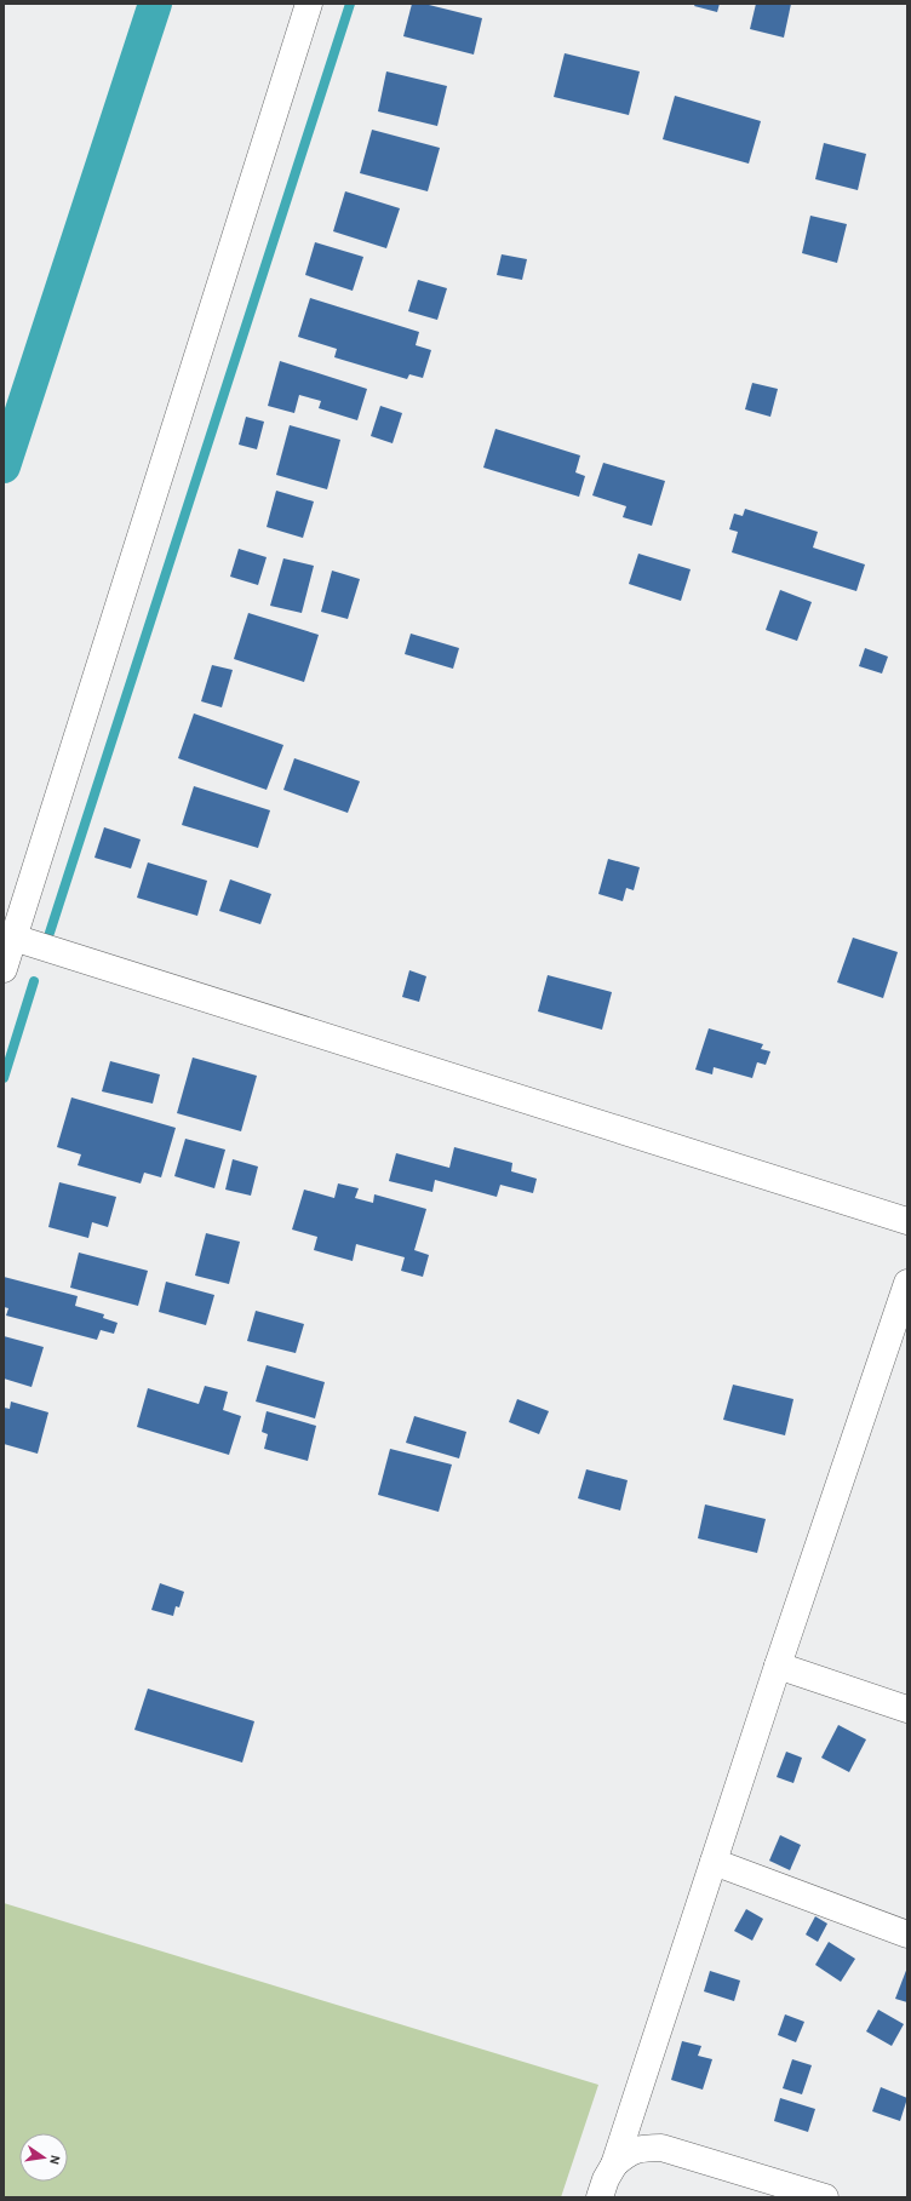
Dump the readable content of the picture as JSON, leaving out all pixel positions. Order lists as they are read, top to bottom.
{
  "north": "right"
}
